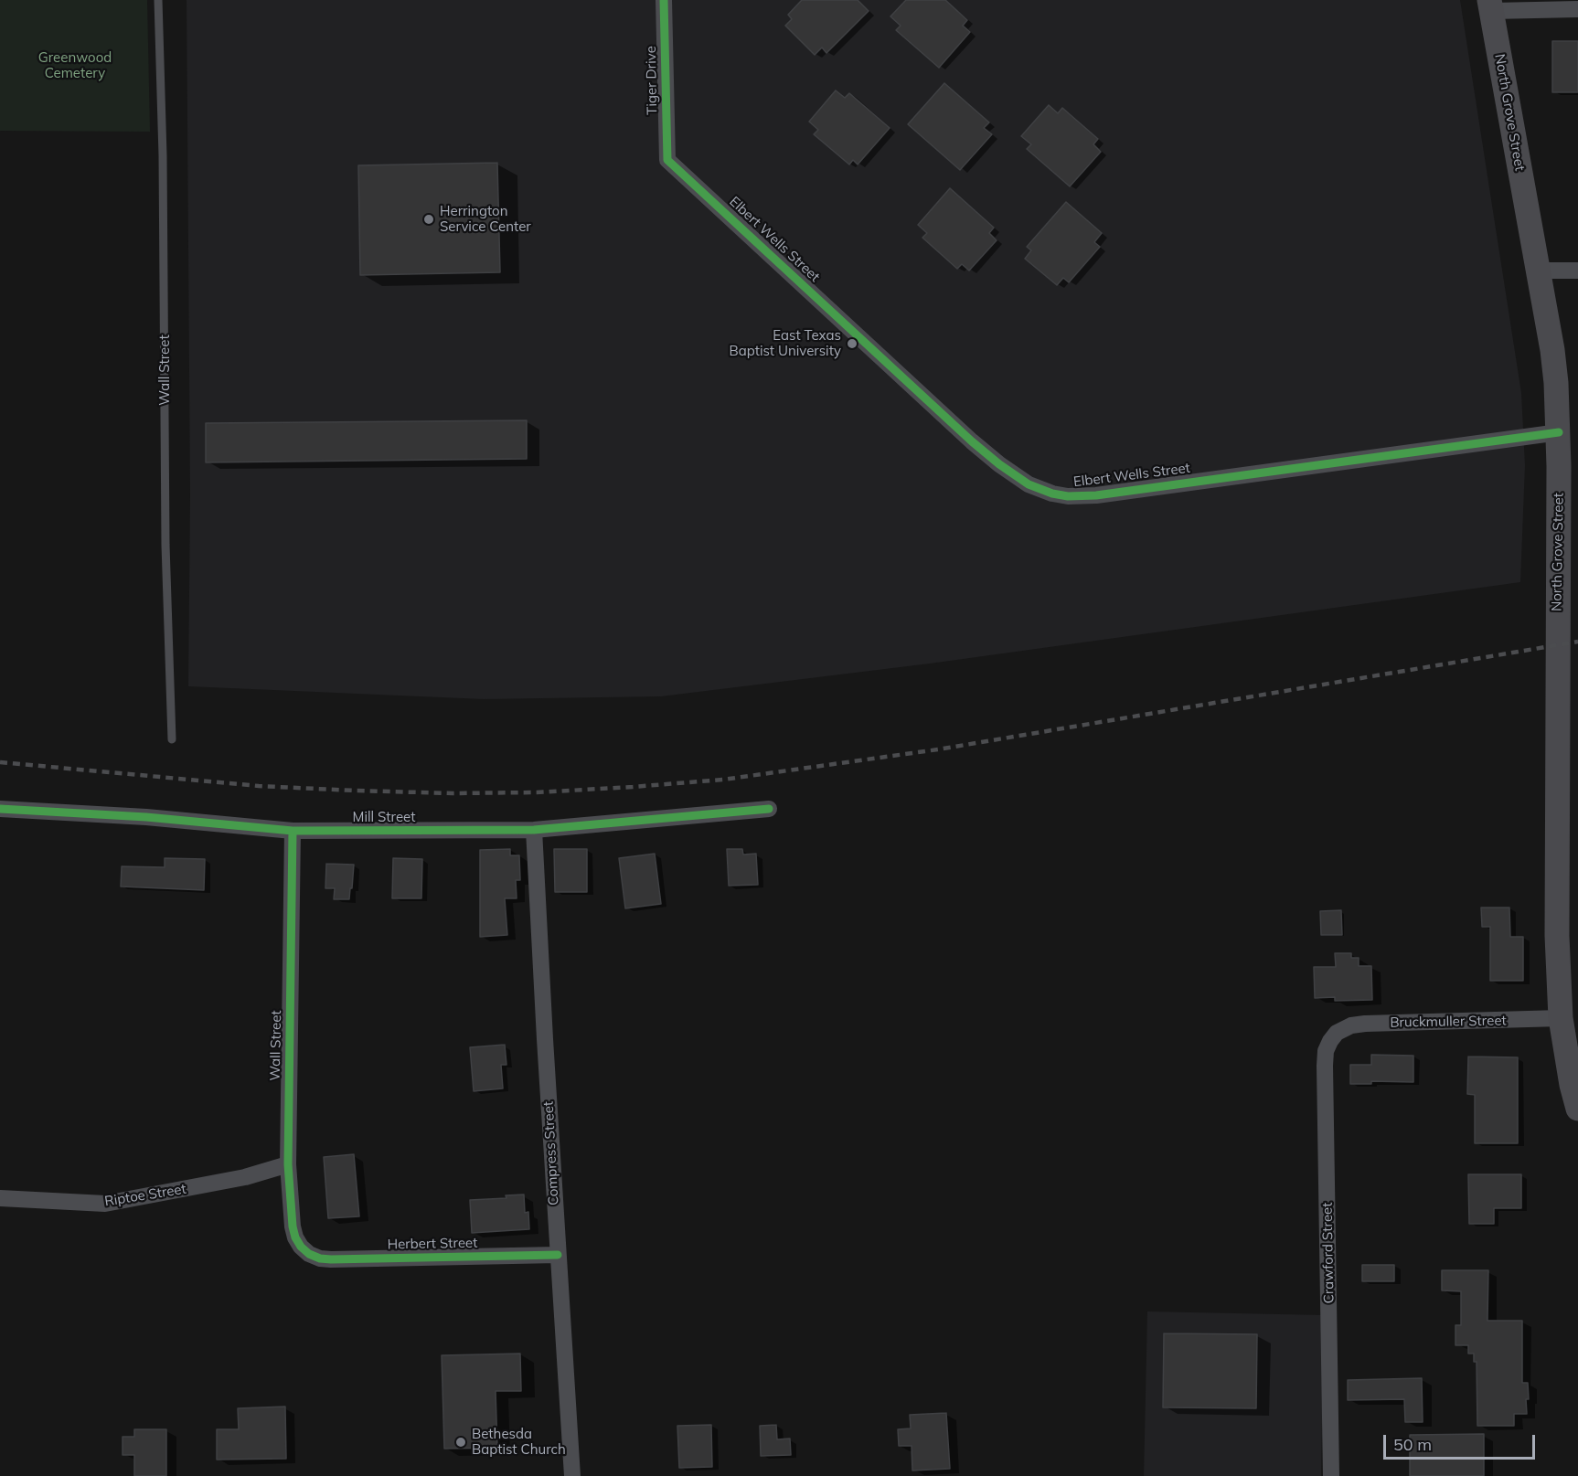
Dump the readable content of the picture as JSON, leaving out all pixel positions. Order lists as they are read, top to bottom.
{
  "streets": {
    "main road": ["North Grove Street"],
    "street": [
      "Tiger Drive",
      "Elbert Wells Street",
      "Wall Street",
      "Mill Street",
      "Bruckmuller Street",
      "Compress Street",
      "Riptoe Street",
      "Herbert Street",
      "Crawford Street"
    ]
  },
  "crossings": [
    ["Tiger Drive", "Elbert Wells Street"],
    ["North Grove Street", "Elbert Wells Street"],
    ["North Grove Street", "Bruckmuller Street"],
    ["Wall Street", "Mill Street"],
    ["Wall Street", "Riptoe Street"],
    ["Wall Street", "Herbert Street"],
    ["Mill Street", "Compress Street"],
    ["Bruckmuller Street", "Crawford Street"],
    ["Compress Street", "Herbert Street"]
  ],
  "parks": ["Greenwood Cemetery"],
  "places": ["Herrington Service Center", "East Texas Baptist University", "Bethesda Baptist Church"],
  "scale_bar": "50 m"
}
